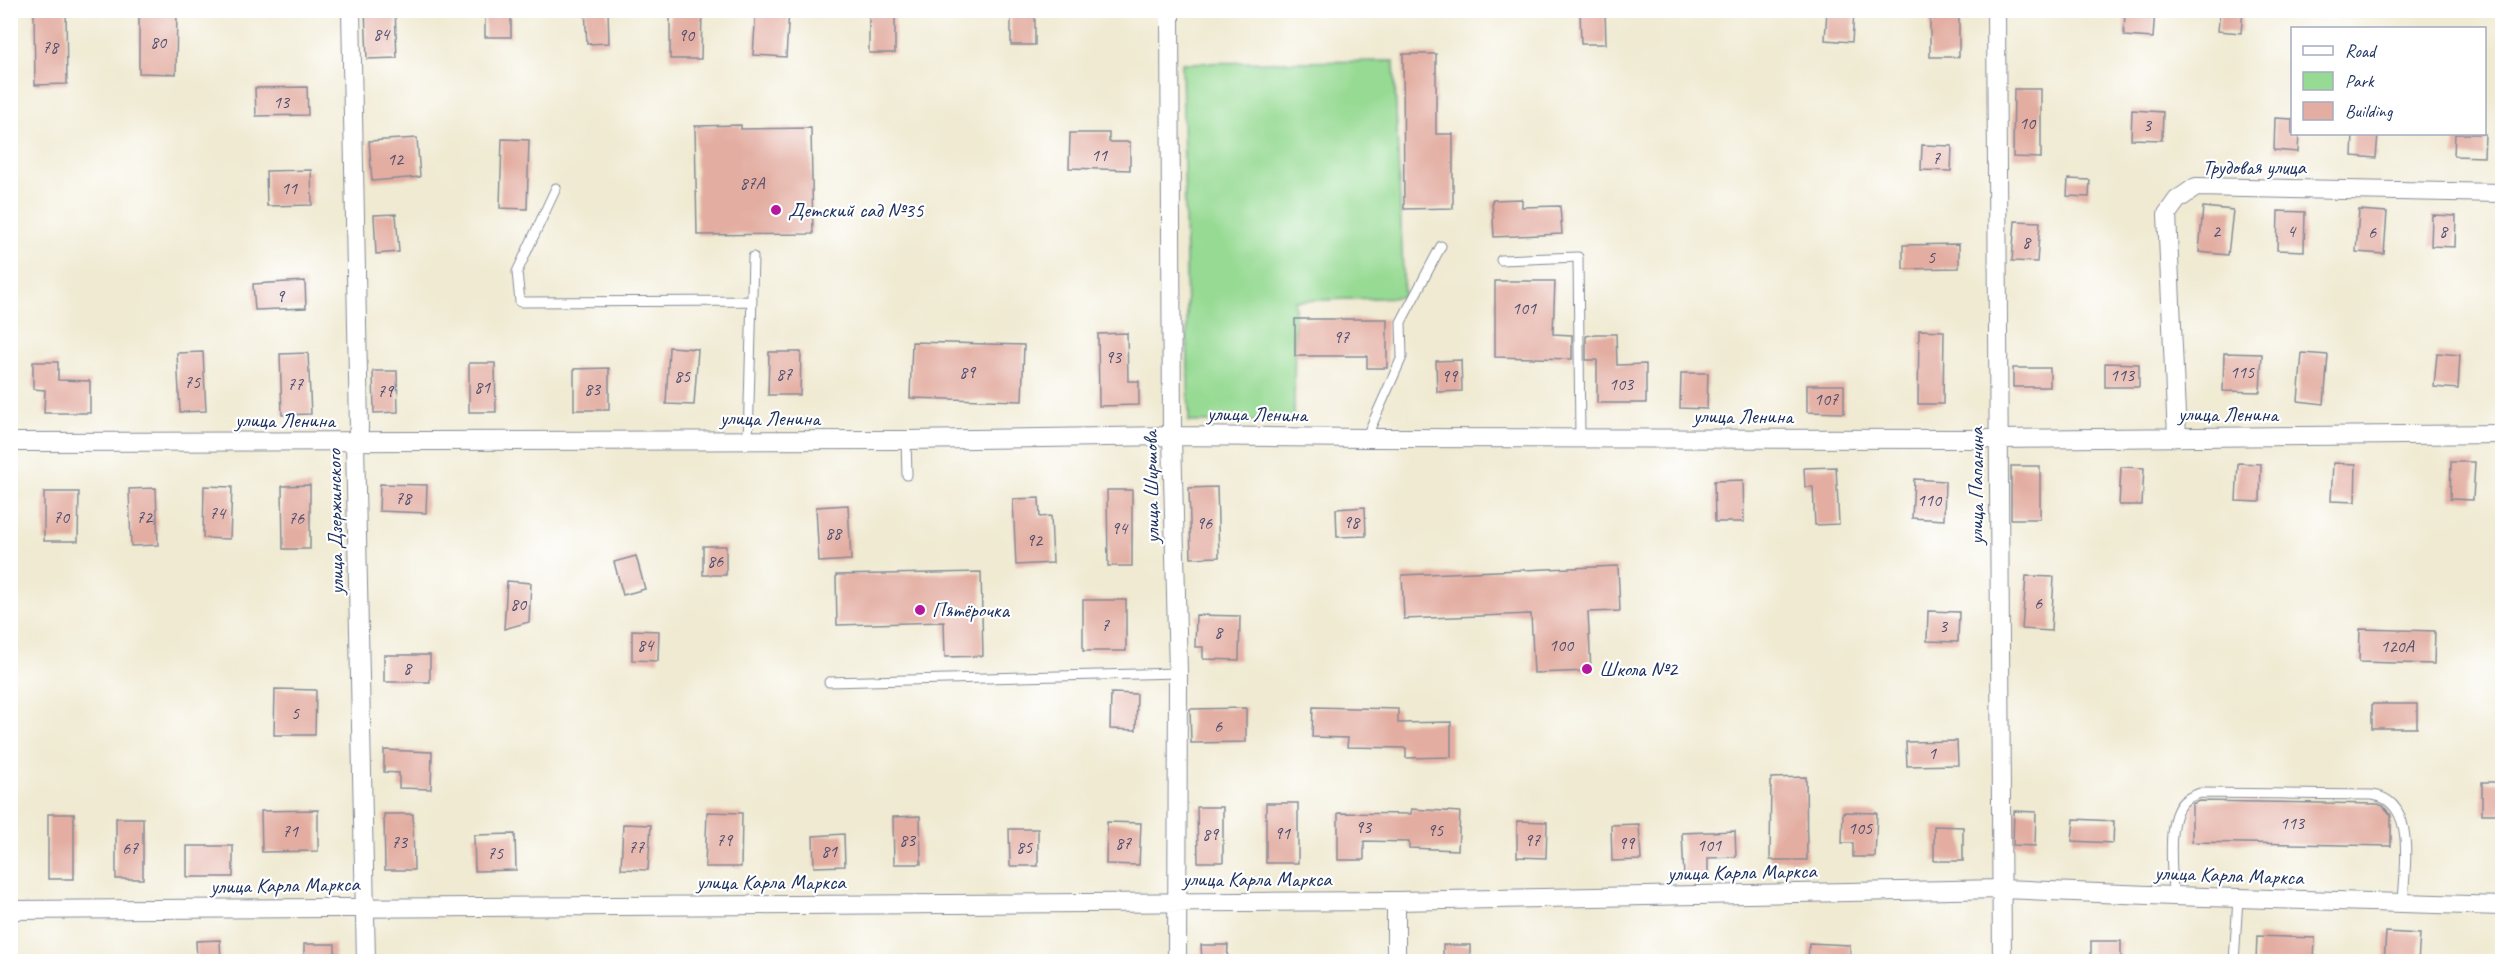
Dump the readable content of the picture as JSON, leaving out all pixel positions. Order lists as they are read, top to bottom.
{
  "streets": {
    "street": [
      "Трудовая улица",
      "улица Ленина",
      "улица Папанина",
      "улица Ширшова",
      "улица Дзержинского",
      "улица Карла Маркса"
    ]
  },
  "crossings": [
    ["Трудовая улица", "улица Ленина"],
    ["улица Ленина", "улица Папанина"],
    ["улица Ленина", "улица Ширшова"],
    ["улица Ленина", "улица Дзержинского"],
    ["улица Папанина", "улица Карла Маркса"],
    ["улица Ширшова", "улица Карла Маркса"],
    ["улица Дзержинского", "улица Карла Маркса"]
  ],
  "places": ["Детский сад №35", "Пятёрочка", "Школа №2"],
  "house_numbers": [
    "84",
    "90",
    "80",
    "78",
    "13",
    "10",
    "3",
    "11",
    "7",
    "12",
    "87А",
    "11",
    "2",
    "4",
    "8",
    "6",
    "8",
    "5",
    "9",
    "101",
    "97",
    "93",
    "89",
    "115",
    "87",
    "113",
    "85",
    "99",
    "75",
    "77",
    "103",
    "81",
    "83",
    "79",
    "107",
    "78",
    "110",
    "74",
    "70",
    "72",
    "76",
    "98",
    "96",
    "94",
    "88",
    "92",
    "86",
    "6",
    "80",
    "7",
    "3",
    "8",
    "84",
    "100",
    "120А",
    "8",
    "5",
    "6",
    "1",
    "113",
    "93",
    "105",
    "95",
    "71",
    "91",
    "89",
    "79",
    "83",
    "97",
    "73",
    "87",
    "99",
    "101",
    "77",
    "85",
    "67",
    "81",
    "75"
  ],
  "legend": ["Road", "Park", "Building"]
}
